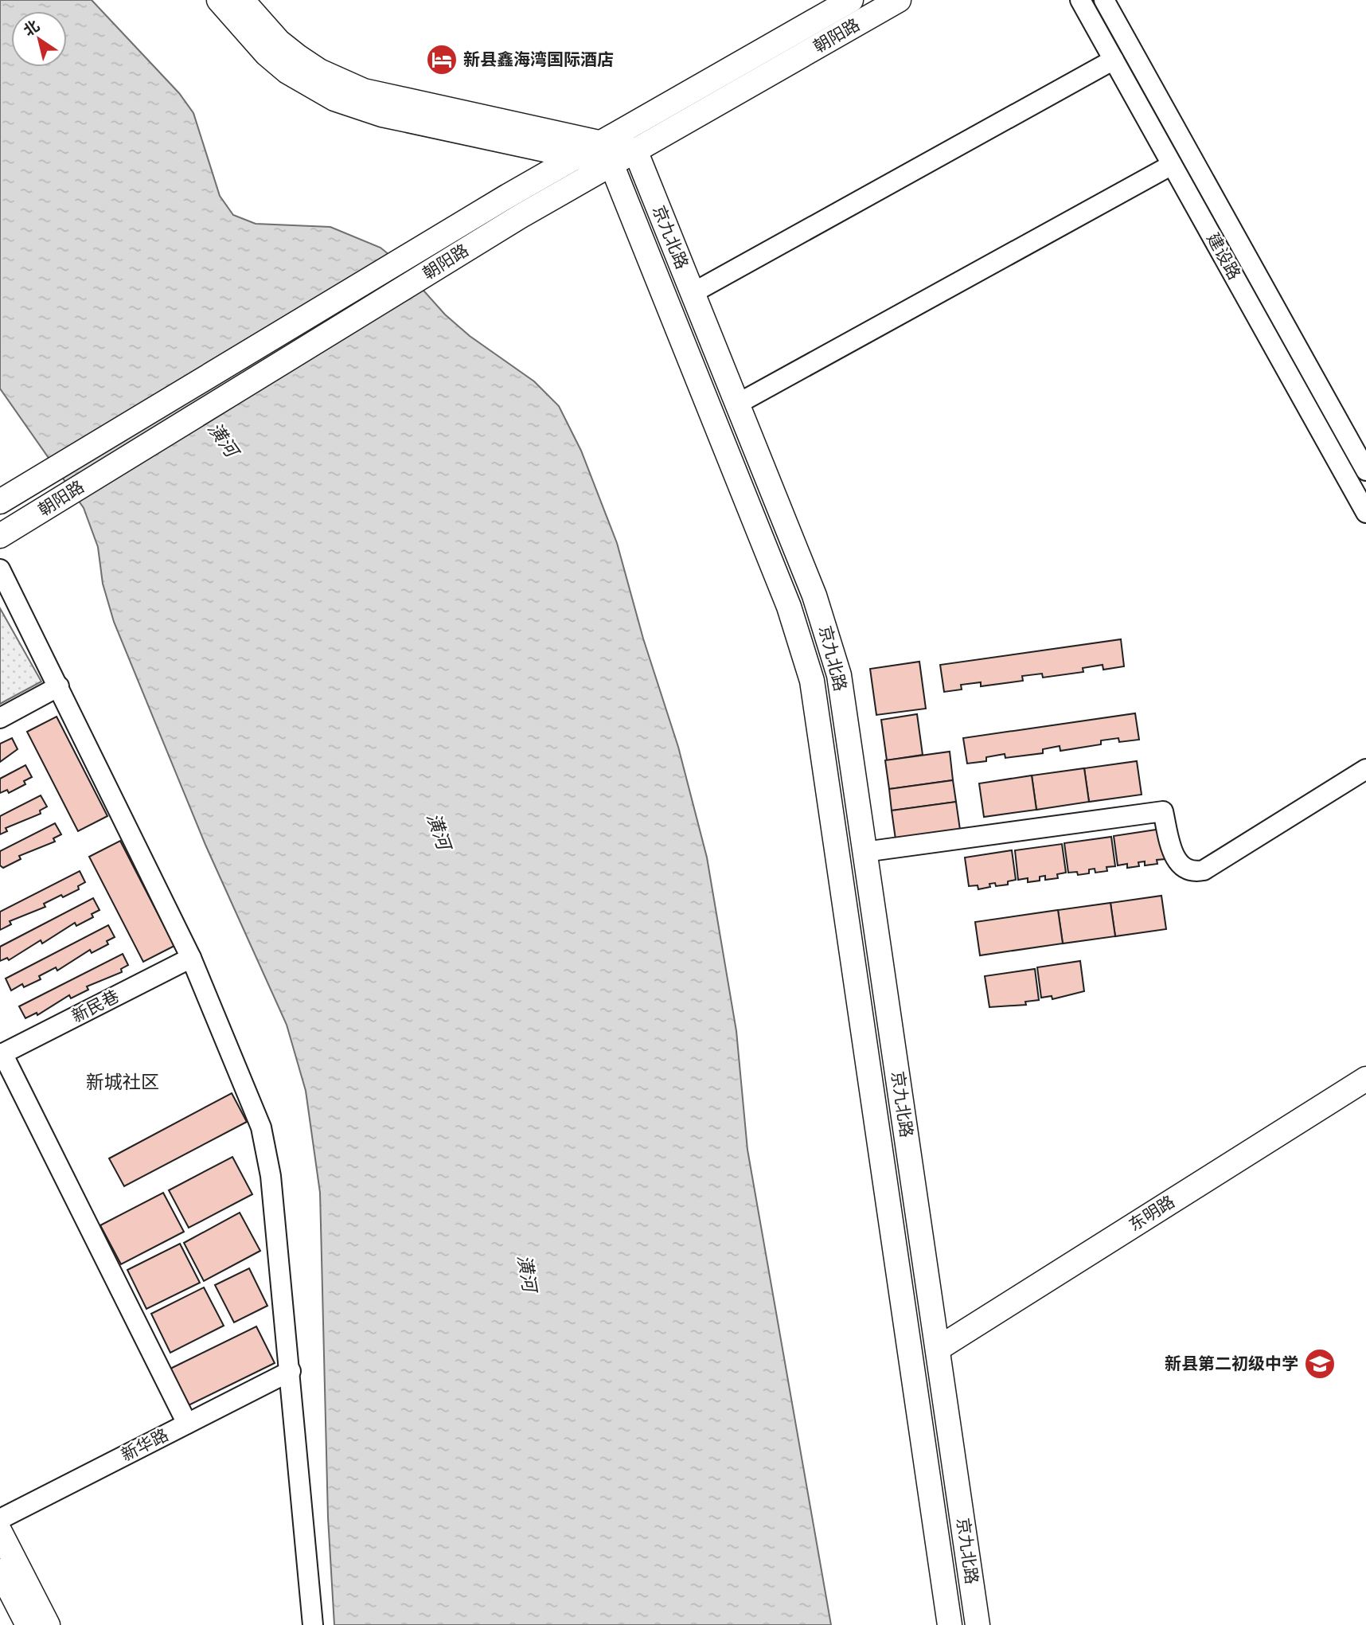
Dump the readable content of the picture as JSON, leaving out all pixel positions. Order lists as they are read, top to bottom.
{
  "streets": {
    "main road": ["朝阳路", "京九北路", "东明路"],
    "street": ["建设路", "新民巷", "新华路"]
  },
  "crossings": [
    ["朝阳路", "京九北路"],
    ["京九北路", "东明路"]
  ],
  "districts": ["新城社区"],
  "water": ["潢河"],
  "places": {
    "hotel": ["新县鑫海湾国际酒店"],
    "school or university": ["新县第二初级中学"]
  },
  "north": "top left"
}
